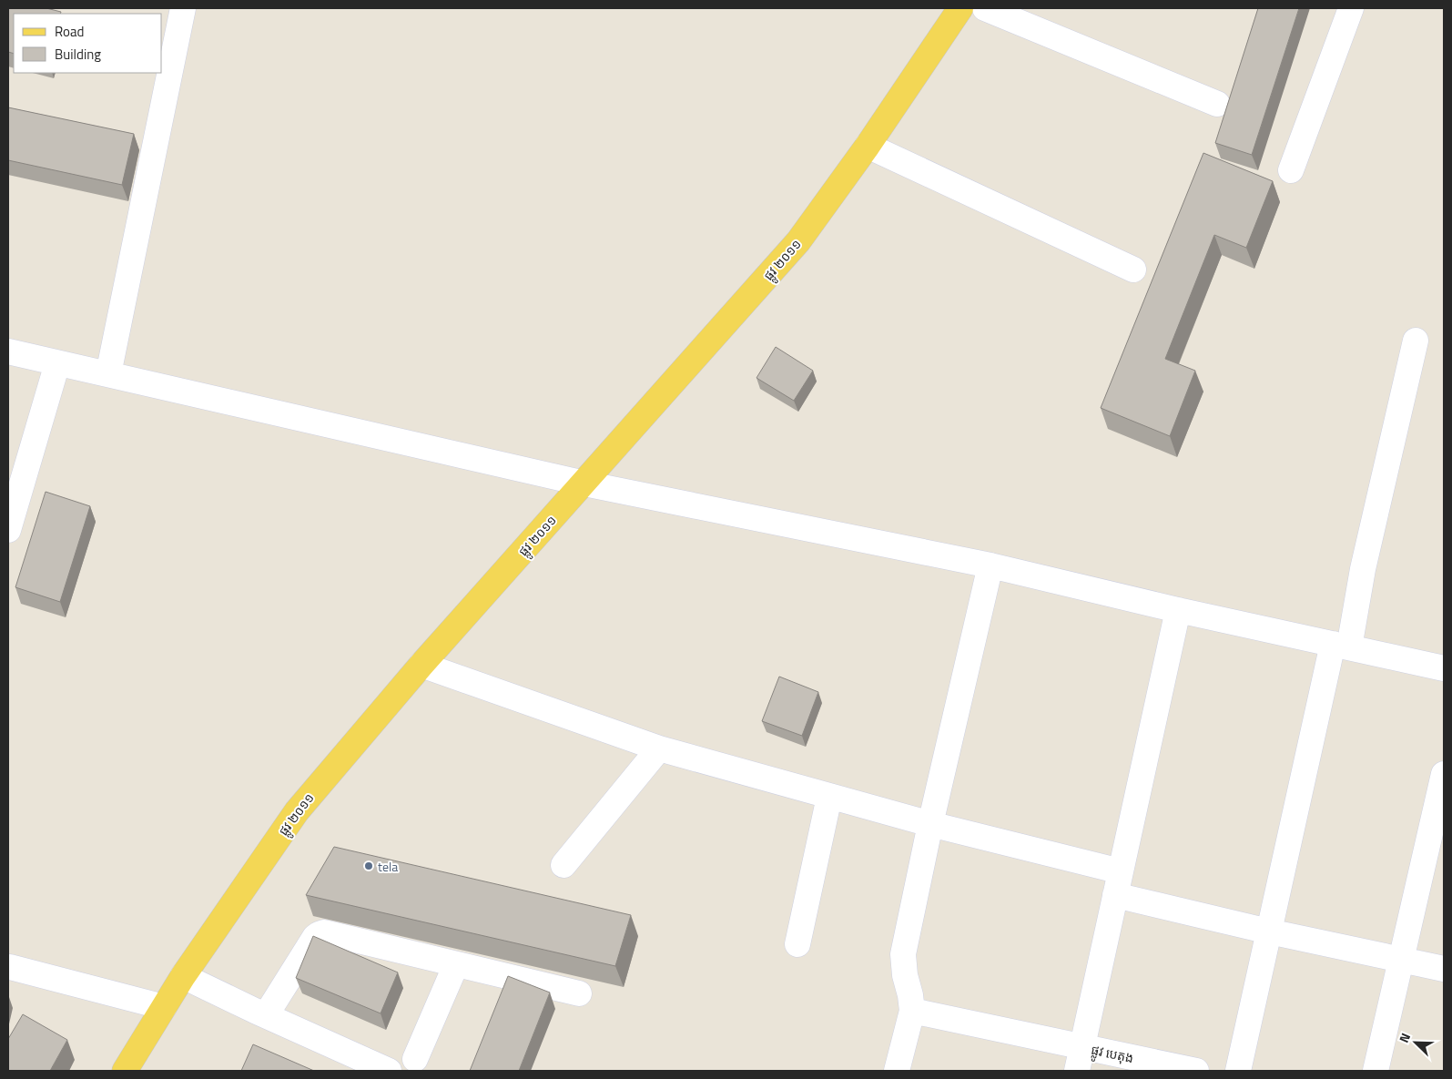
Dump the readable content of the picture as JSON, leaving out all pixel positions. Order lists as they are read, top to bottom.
{
  "streets": {
    "main road": ["ផ្លូវ ២០១១"],
    "street": ["ផ្លូវ បេតុង"]
  },
  "places": ["tela"],
  "legend": ["Road", "Building"],
  "north": "top left"
}
